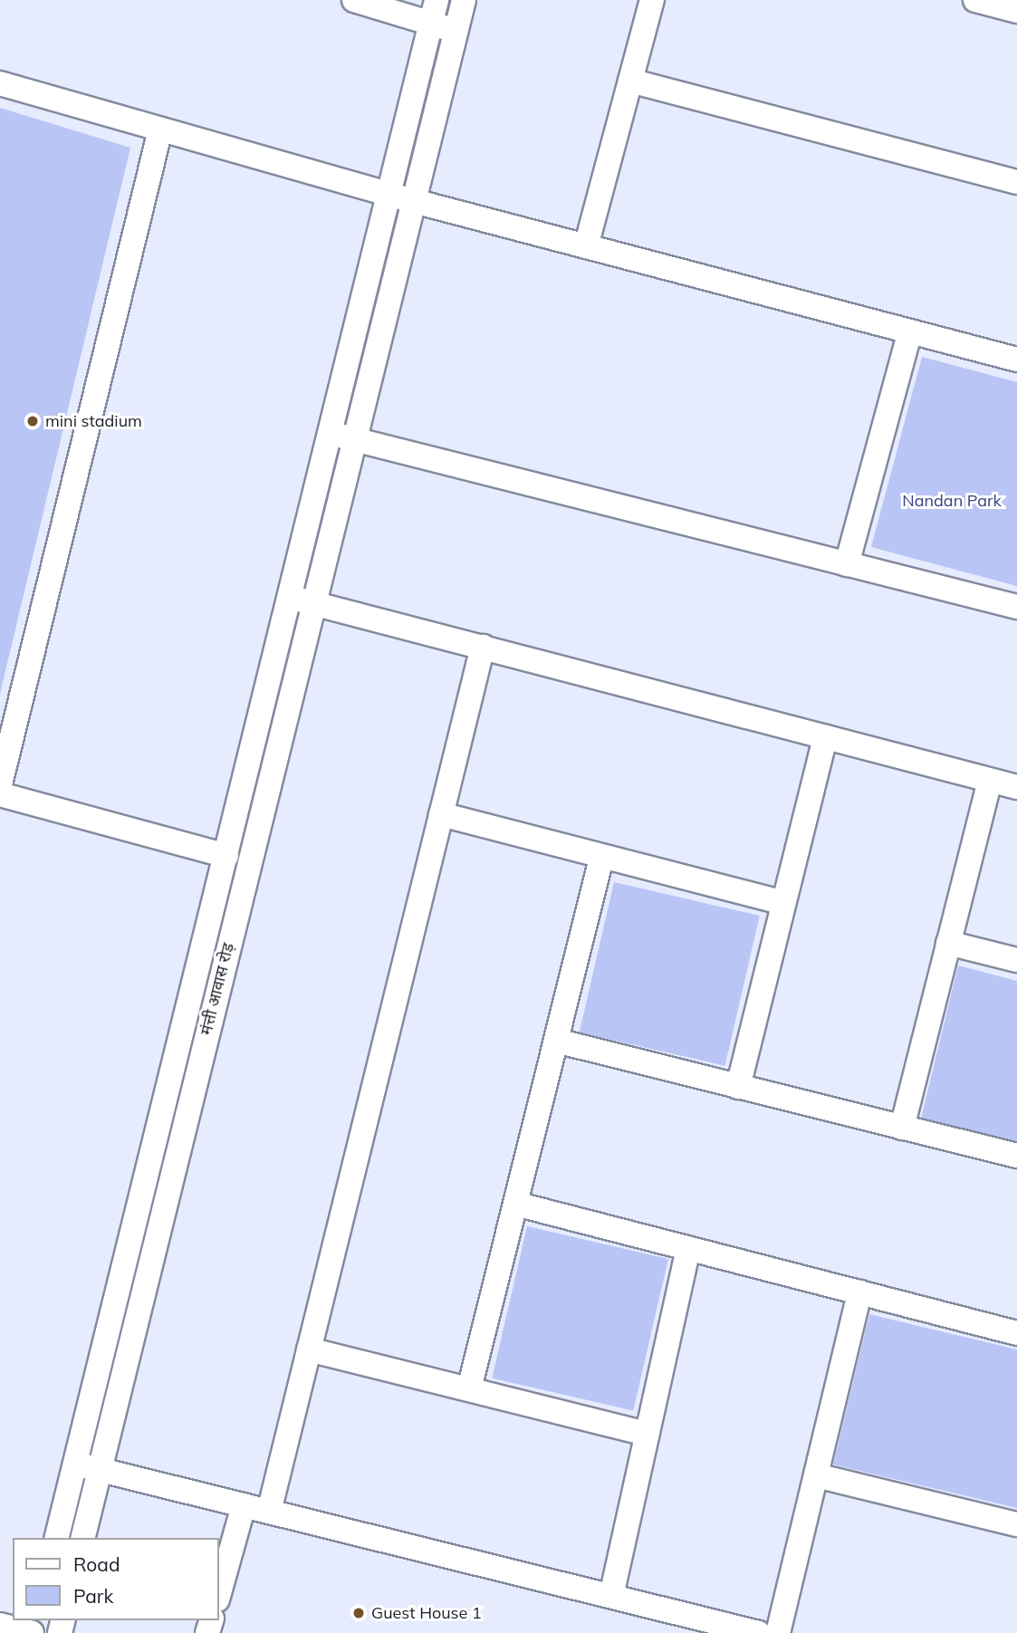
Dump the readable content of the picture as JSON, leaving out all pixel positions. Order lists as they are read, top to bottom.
{
  "streets": {
    "street": ["मंत्ती आवास रोड़"]
  },
  "parks": ["Nandan Park"],
  "places": ["mini stadium", "Guest House 1"],
  "legend": ["Road", "Park"]
}
